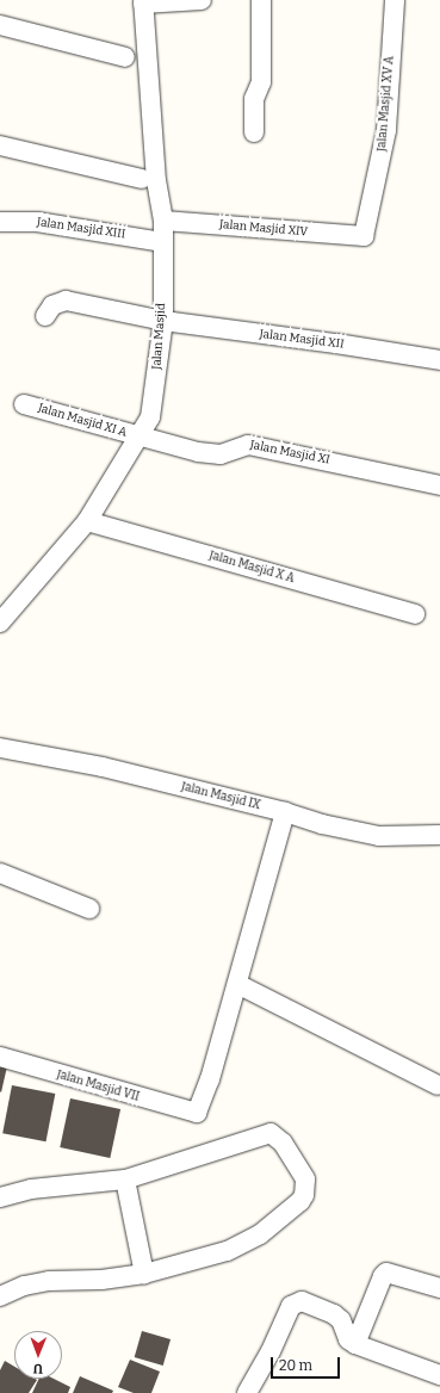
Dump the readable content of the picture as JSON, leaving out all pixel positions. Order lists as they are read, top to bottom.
{
  "streets": {
    "street": [
      "Jalan Masjid XV A",
      "Jalan Masjid XIII",
      "Jalan Masjid XIV",
      "Jalan Masjid",
      "Jalan Masjid XII",
      "Jalan Masjid XI A",
      "Jalan Masjid XI",
      "Jalan Masjid X A",
      "Jalan Masjid IX",
      "Jalan Masjid VII"
    ]
  },
  "crossings": [
    ["Jalan Masjid XV A", "Jalan Masjid XIV"],
    ["Jalan Masjid XIII", "Jalan Masjid"],
    ["Jalan Masjid XIV", "Jalan Masjid"],
    ["Jalan Masjid", "Jalan Masjid XII"],
    ["Jalan Masjid", "Jalan Masjid XI A"],
    ["Jalan Masjid", "Jalan Masjid XI"],
    ["Jalan Masjid", "Jalan Masjid X A"],
    ["Jalan Masjid XI A", "Jalan Masjid XI"]
  ],
  "scale_bar": "20 m",
  "north": "bottom"
}
